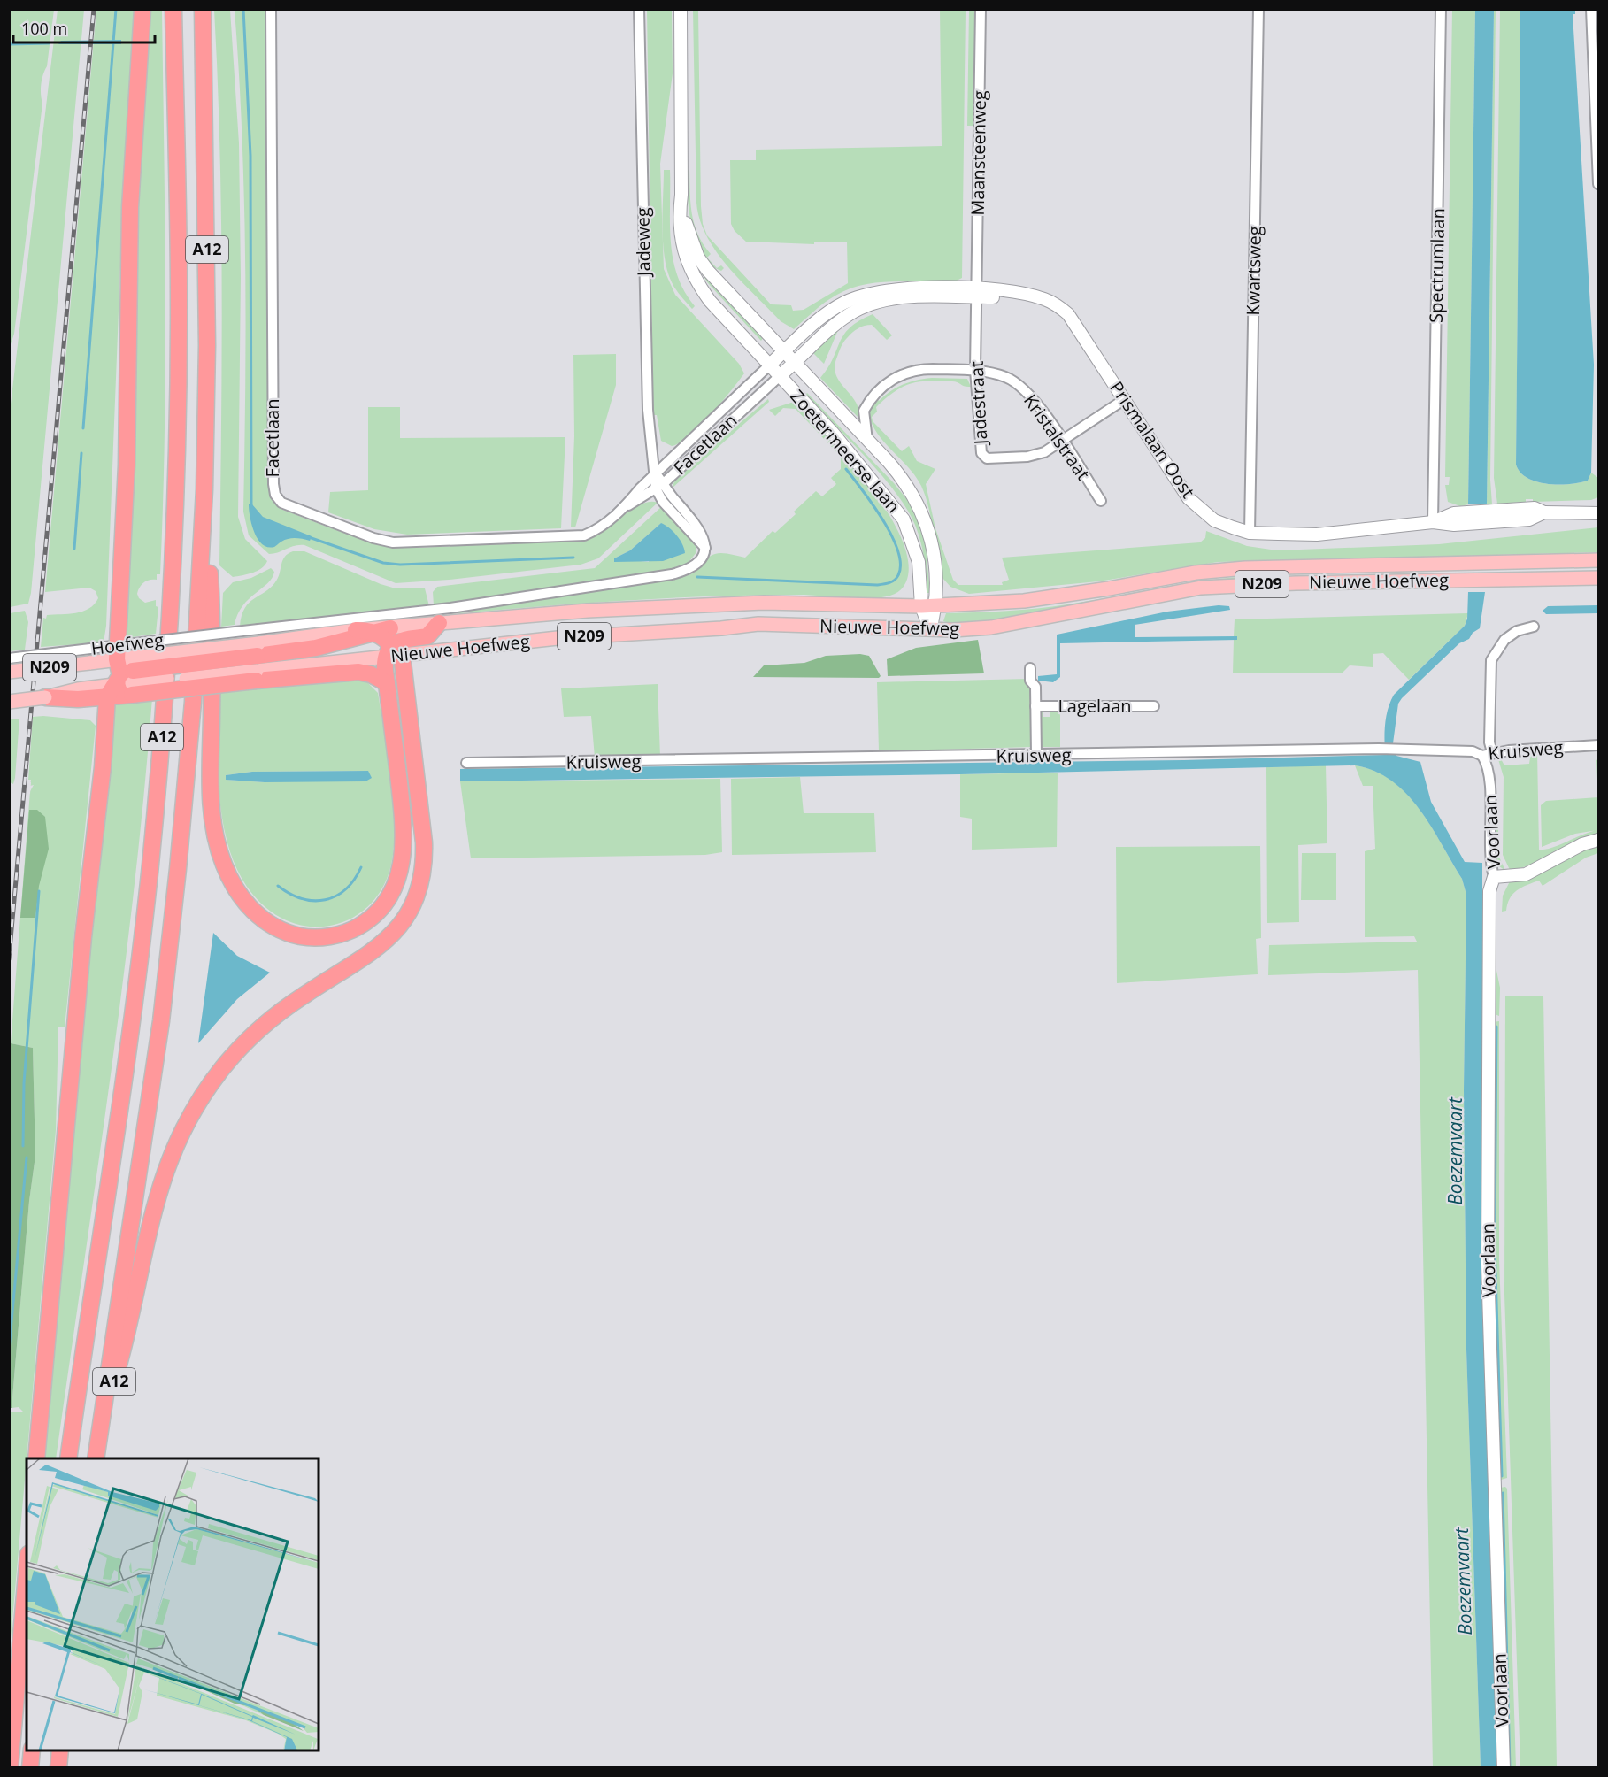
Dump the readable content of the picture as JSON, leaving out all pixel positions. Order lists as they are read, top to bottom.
{
  "streets": {
    "highway": ["A12", "N209"],
    "main road": ["Nieuwe Hoefweg", "Hoefweg"],
    "street": [
      "Maansteenweg",
      "Jadeweg",
      "Spectrumlaan",
      "Kwartsweg",
      "Jadestraat",
      "Kristalstraat",
      "Facetlaan",
      "Prismalaan Oost",
      "Zoetermeerse laan",
      "Lagelaan",
      "Kruisweg",
      "Voorlaan"
    ]
  },
  "crossings": [
    ["Maansteenweg", "Jadestraat"],
    ["Maansteenweg", "Prismalaan Oost"],
    ["Jadeweg", "Facetlaan"],
    ["A12", "Nieuwe Hoefweg"],
    ["A12", "N209"],
    ["Spectrumlaan", "Prismalaan Oost"],
    ["Kwartsweg", "Prismalaan Oost"],
    ["Jadestraat", "Kristalstraat"],
    ["Jadestraat", "Prismalaan Oost"],
    ["Kristalstraat", "Zoetermeerse laan"],
    ["Facetlaan", "Prismalaan Oost"],
    ["Facetlaan", "Zoetermeerse laan"],
    ["Facetlaan", "Nieuwe Hoefweg"],
    ["Prismalaan Oost", "Zoetermeerse laan"],
    ["Zoetermeerse laan", "Nieuwe Hoefweg"],
    ["Nieuwe Hoefweg", "N209"],
    ["Nieuwe Hoefweg", "Hoefweg"],
    ["N209", "Hoefweg"],
    ["Lagelaan", "Kruisweg"],
    ["Kruisweg", "Voorlaan"]
  ],
  "water": ["Boezemvaart"],
  "scale_bar": "100 m"
}
